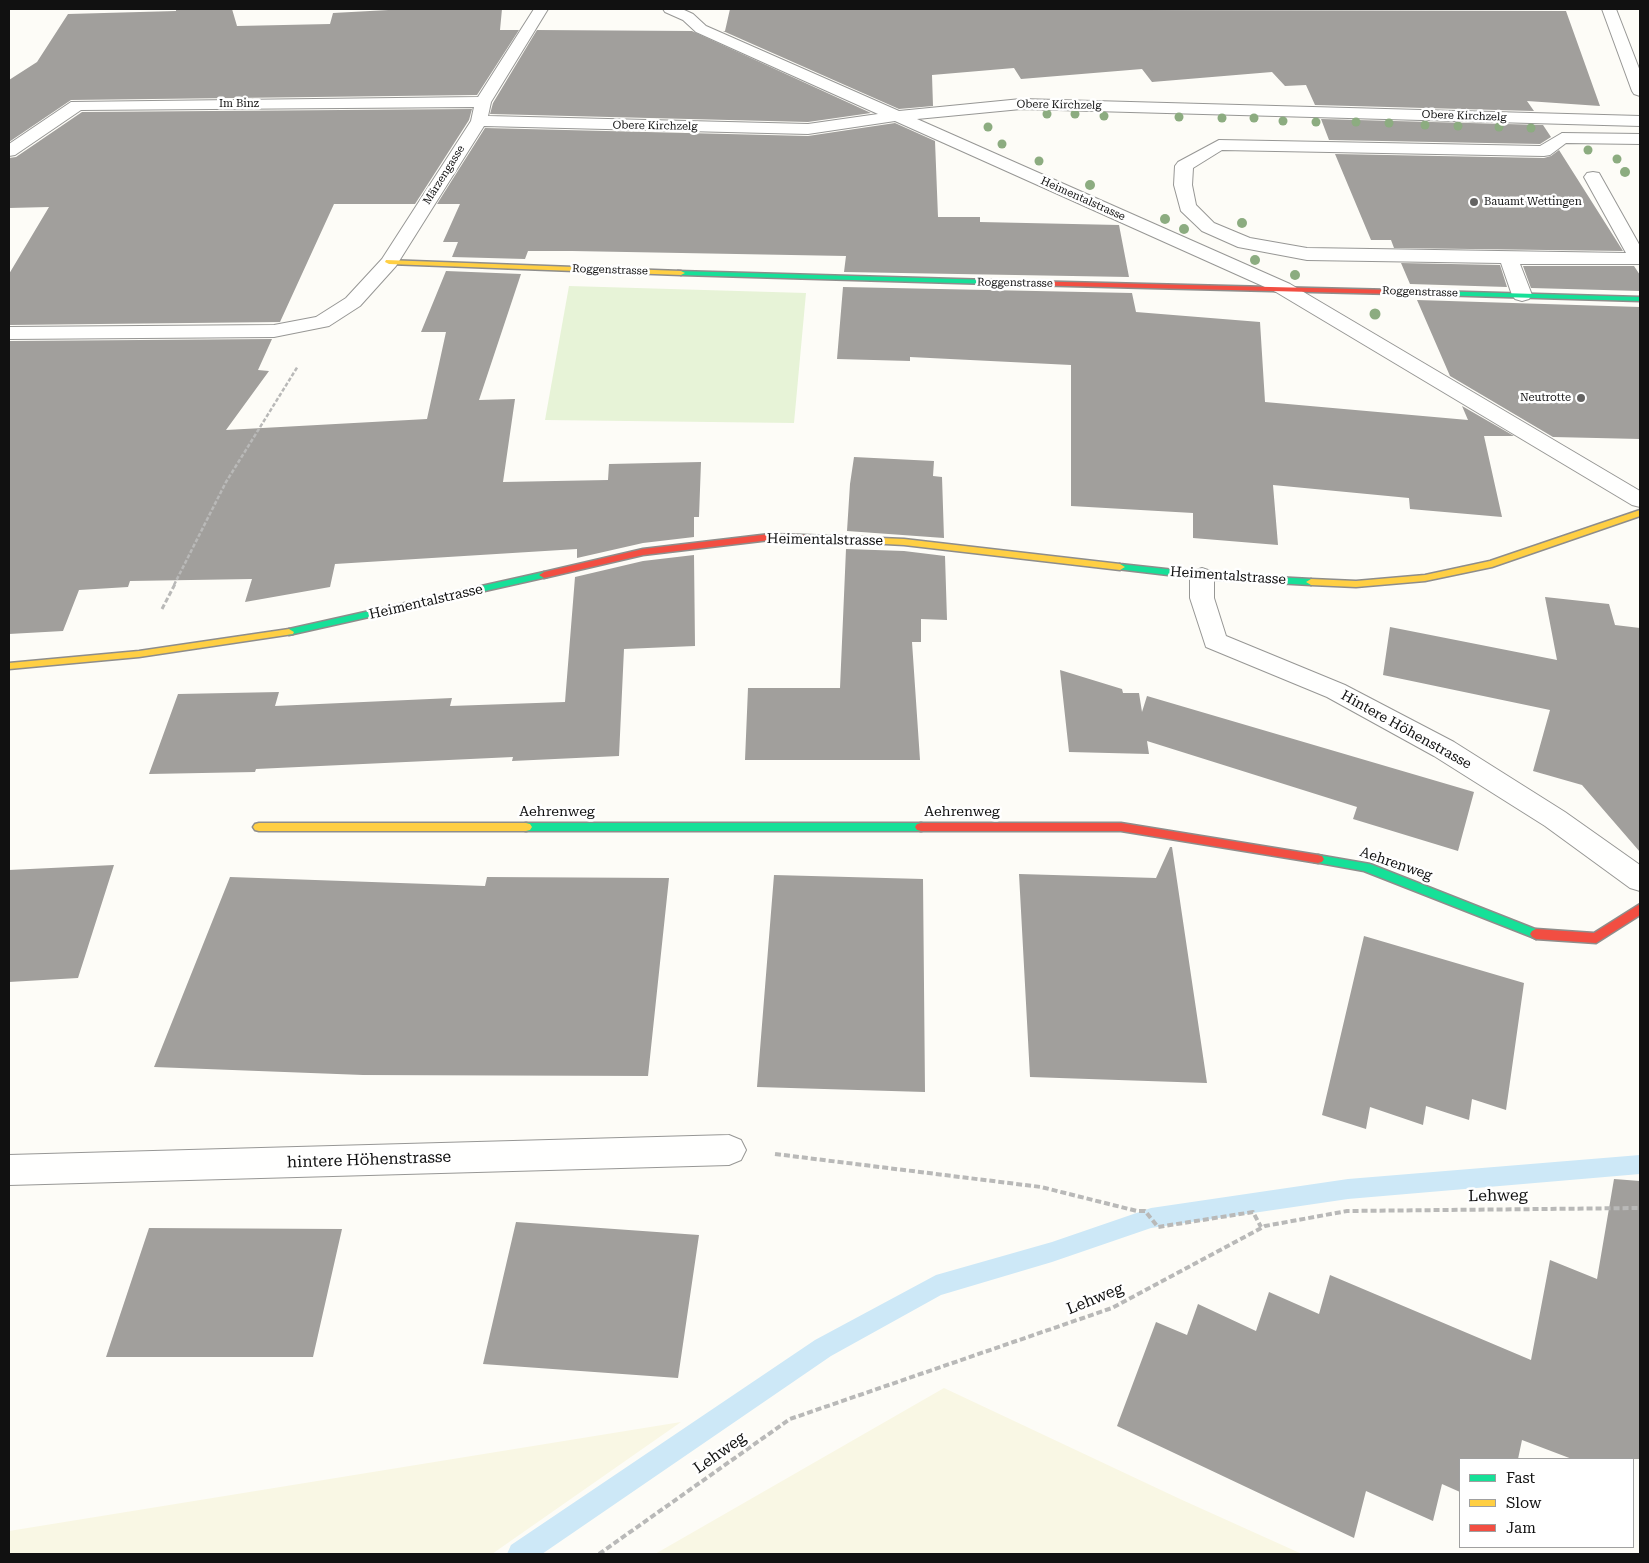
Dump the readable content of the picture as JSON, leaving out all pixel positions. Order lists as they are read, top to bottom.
{
  "streets": {
    "street": [
      "Im Binz",
      "Obere Kirchzelg",
      "Märzengasse",
      "Heimentalstrasse",
      "Roggenstrasse",
      "Hintere Höhenstrasse",
      "Aehrenweg",
      "hintere Höhenstrasse"
    ],
    "path": ["Lehweg"]
  },
  "crossings": [
    ["Im Binz", "Märzengasse"],
    ["Obere Kirchzelg", "Märzengasse"],
    ["Obere Kirchzelg", "Heimentalstrasse"],
    ["Märzengasse", "Roggenstrasse"],
    ["Heimentalstrasse", "Roggenstrasse"],
    ["Heimentalstrasse", "Hintere Höhenstrasse"]
  ],
  "places": ["Bauamt Wettingen", "Neutrotte"],
  "legend": ["Fast", "Slow", "Jam"]
}
